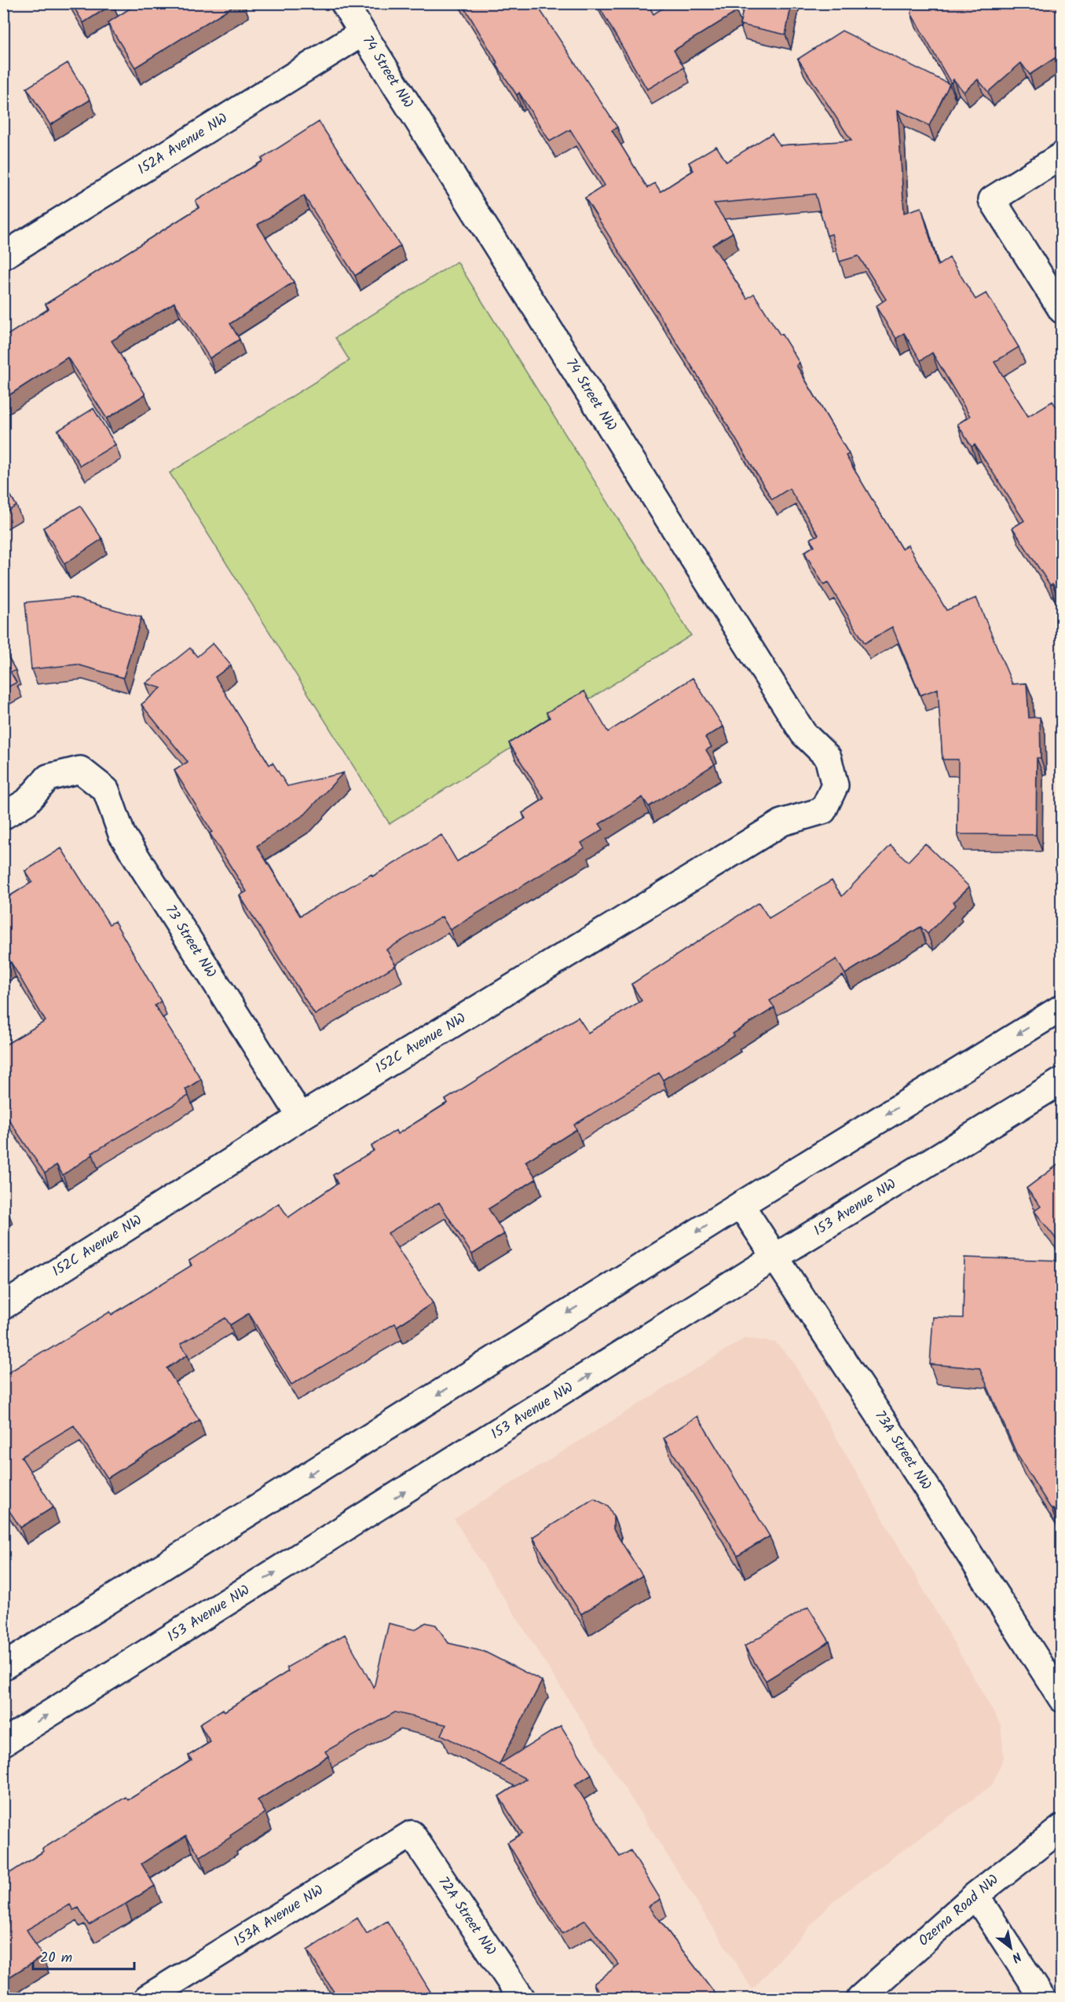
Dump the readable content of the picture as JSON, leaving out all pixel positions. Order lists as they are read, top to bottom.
{
  "streets": {
    "street": [
      "74 Street NW",
      "152A Avenue NW",
      "73 Street NW",
      "152C Avenue NW",
      "153 Avenue NW",
      "73A Street NW",
      "Ozerna Road NW",
      "153A Avenue NW",
      "72A Street NW"
    ]
  },
  "crossings": [
    ["74 Street NW", "152A Avenue NW"],
    ["74 Street NW", "152C Avenue NW"],
    ["73 Street NW", "152C Avenue NW"],
    ["153 Avenue NW", "73A Street NW"],
    ["153A Avenue NW", "72A Street NW"]
  ],
  "scale_bar": "20 m",
  "north": "bottom right"
}
